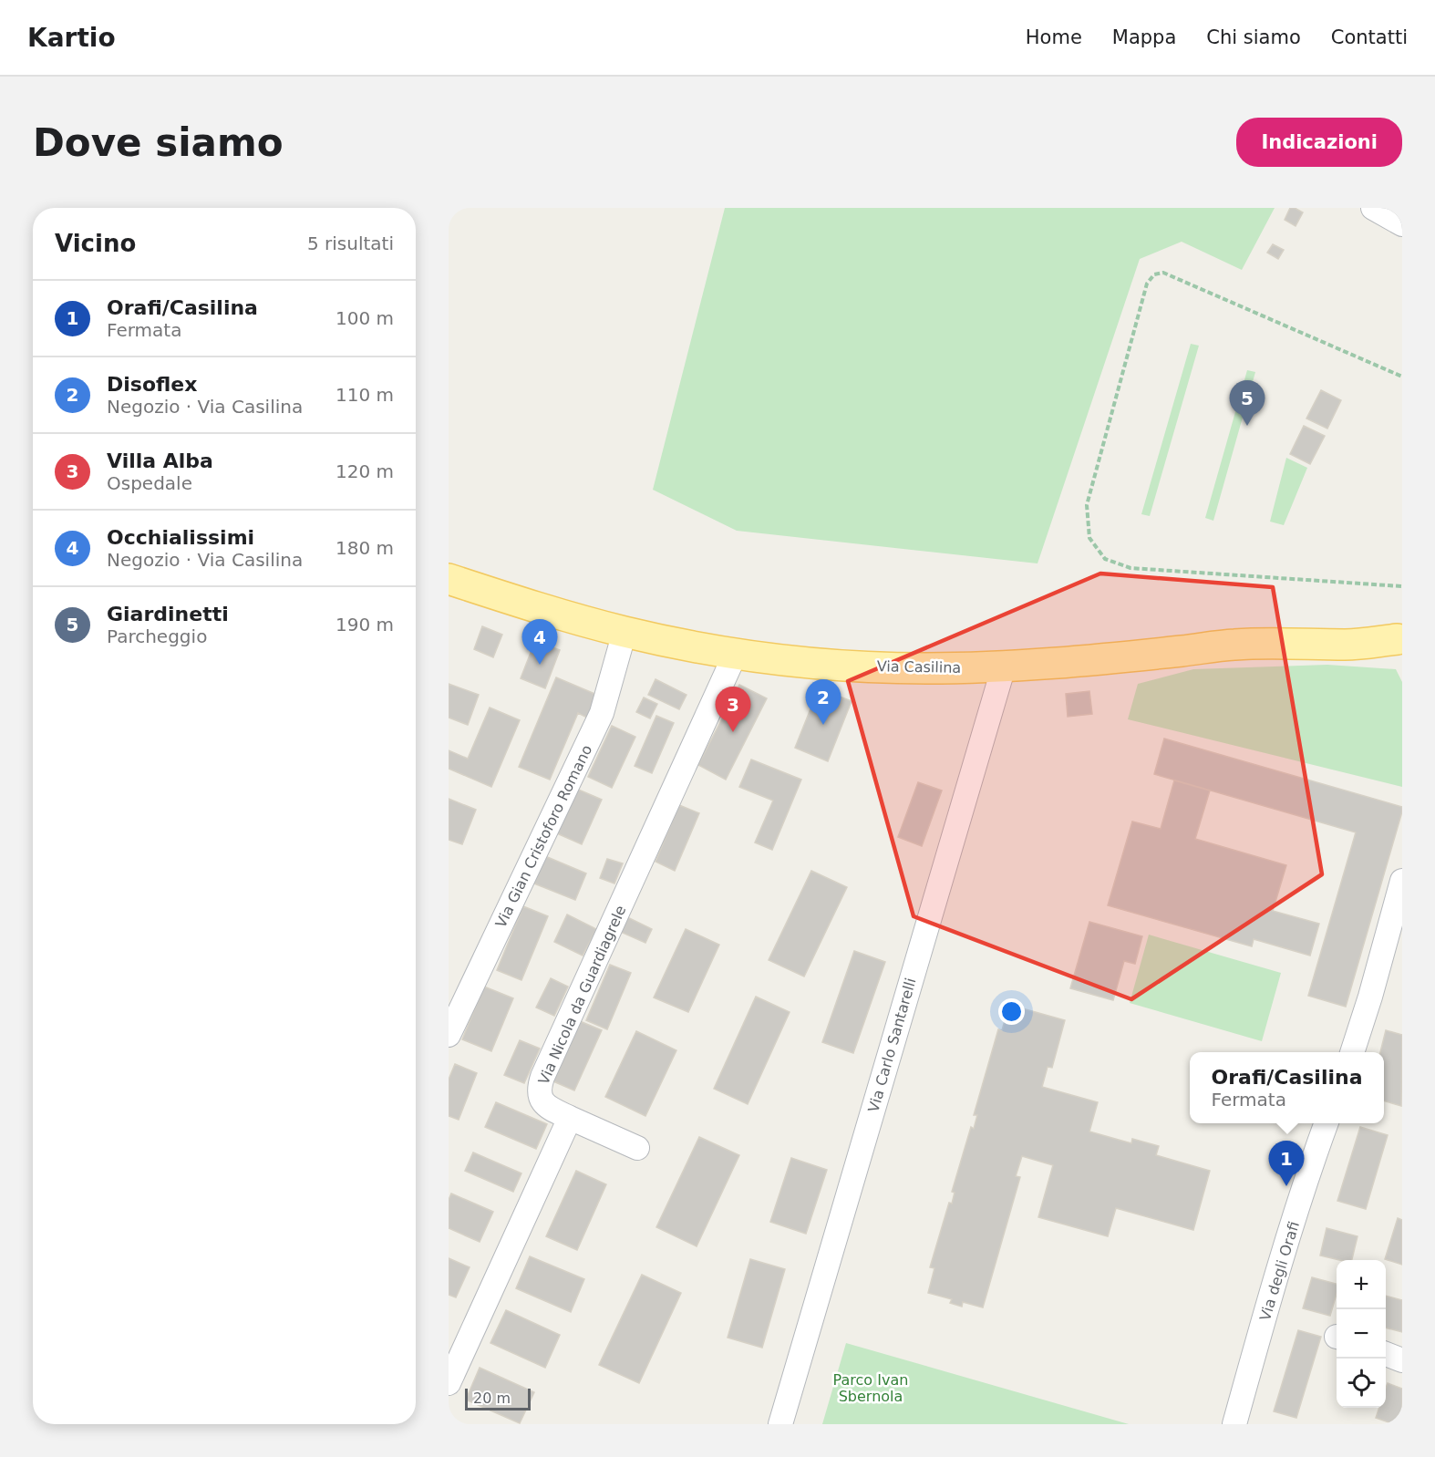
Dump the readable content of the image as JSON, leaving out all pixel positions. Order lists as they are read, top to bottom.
{
  "streets": {
    "main road": ["Via Casilina"],
    "street": [
      "Via Gian Cristoforo Romano",
      "Via Nicola da Guardiagrele",
      "Via Carlo Santarelli",
      "Via degli Orafi"
    ]
  },
  "crossings": [
    ["Via Casilina", "Via Gian Cristoforo Romano"],
    ["Via Casilina", "Via Nicola da Guardiagrele"],
    ["Via Casilina", "Via Carlo Santarelli"]
  ],
  "parks": ["Parco Ivan Sbernola"],
  "scale_bar": "20 m",
  "page": {
    "header": "Kartio",
    "nav": [
      "Home",
      "Mappa",
      "Chi siamo",
      "Contatti"
    ],
    "buttons": "Indicazioni",
    "title": "Dove siamo",
    "heading": ["Vicino", "5 risultati"],
    "list": [
      {
        "mark": "1",
        "name": "Orafi/Casilina",
        "note": "Fermata",
        "value": "100 m"
      },
      {
        "mark": "2",
        "name": "Disoflex",
        "note": "Negozio · Via Casilina",
        "value": "110 m"
      },
      {
        "mark": "3",
        "name": "Villa Alba",
        "note": "Ospedale",
        "value": "120 m"
      },
      {
        "mark": "4",
        "name": "Occhialissimi",
        "note": "Negozio · Via Casilina",
        "value": "180 m"
      },
      {
        "mark": "5",
        "name": "Giardinetti",
        "note": "Parcheggio",
        "value": "190 m"
      }
    ],
    "pins": [
      "5",
      "4",
      "2",
      "3",
      "1"
    ],
    "popup": ["Orafi/Casilina", "Fermata"],
    "map_buttons": ["+", "−"],
    "scale": "20 m"
  }
}
